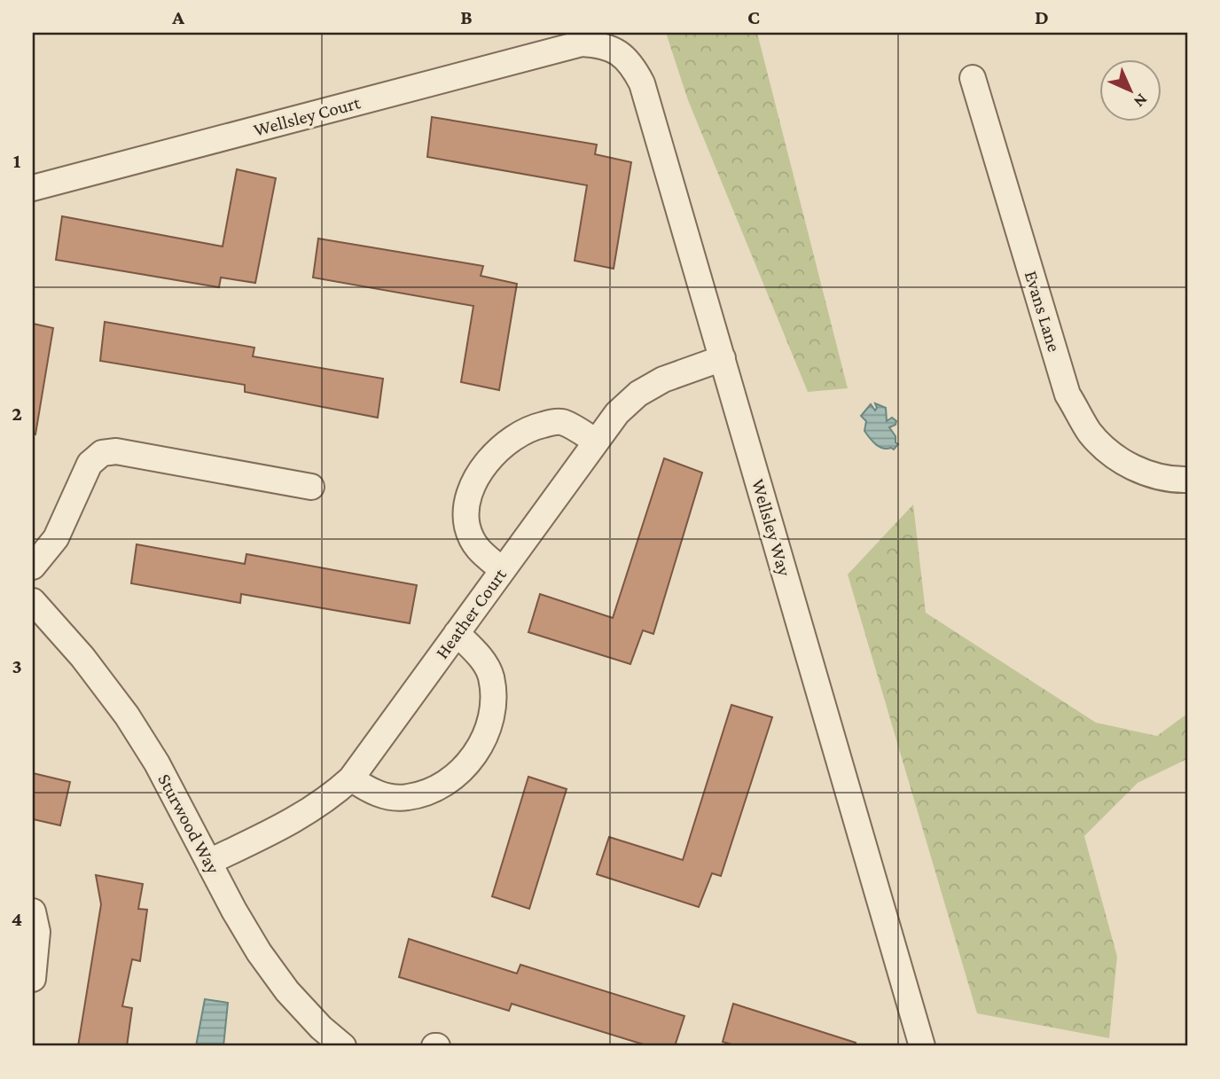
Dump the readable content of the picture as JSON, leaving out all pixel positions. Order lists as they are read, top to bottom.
{
  "streets": {
    "street": [
      "Wellsley Court",
      "Evans Lane",
      "Wellsley Way",
      "Heather Court",
      "Sturwood Way"
    ]
  },
  "crossings": [
    ["Wellsley Court", "Wellsley Way"],
    ["Wellsley Way", "Heather Court"],
    ["Heather Court", "Sturwood Way"]
  ],
  "north": "bottom right",
  "grid": {
    "columns": [
      "A",
      "B",
      "C",
      "D"
    ],
    "rows": [
      "1",
      "2",
      "3",
      "4"
    ]
  }
}
